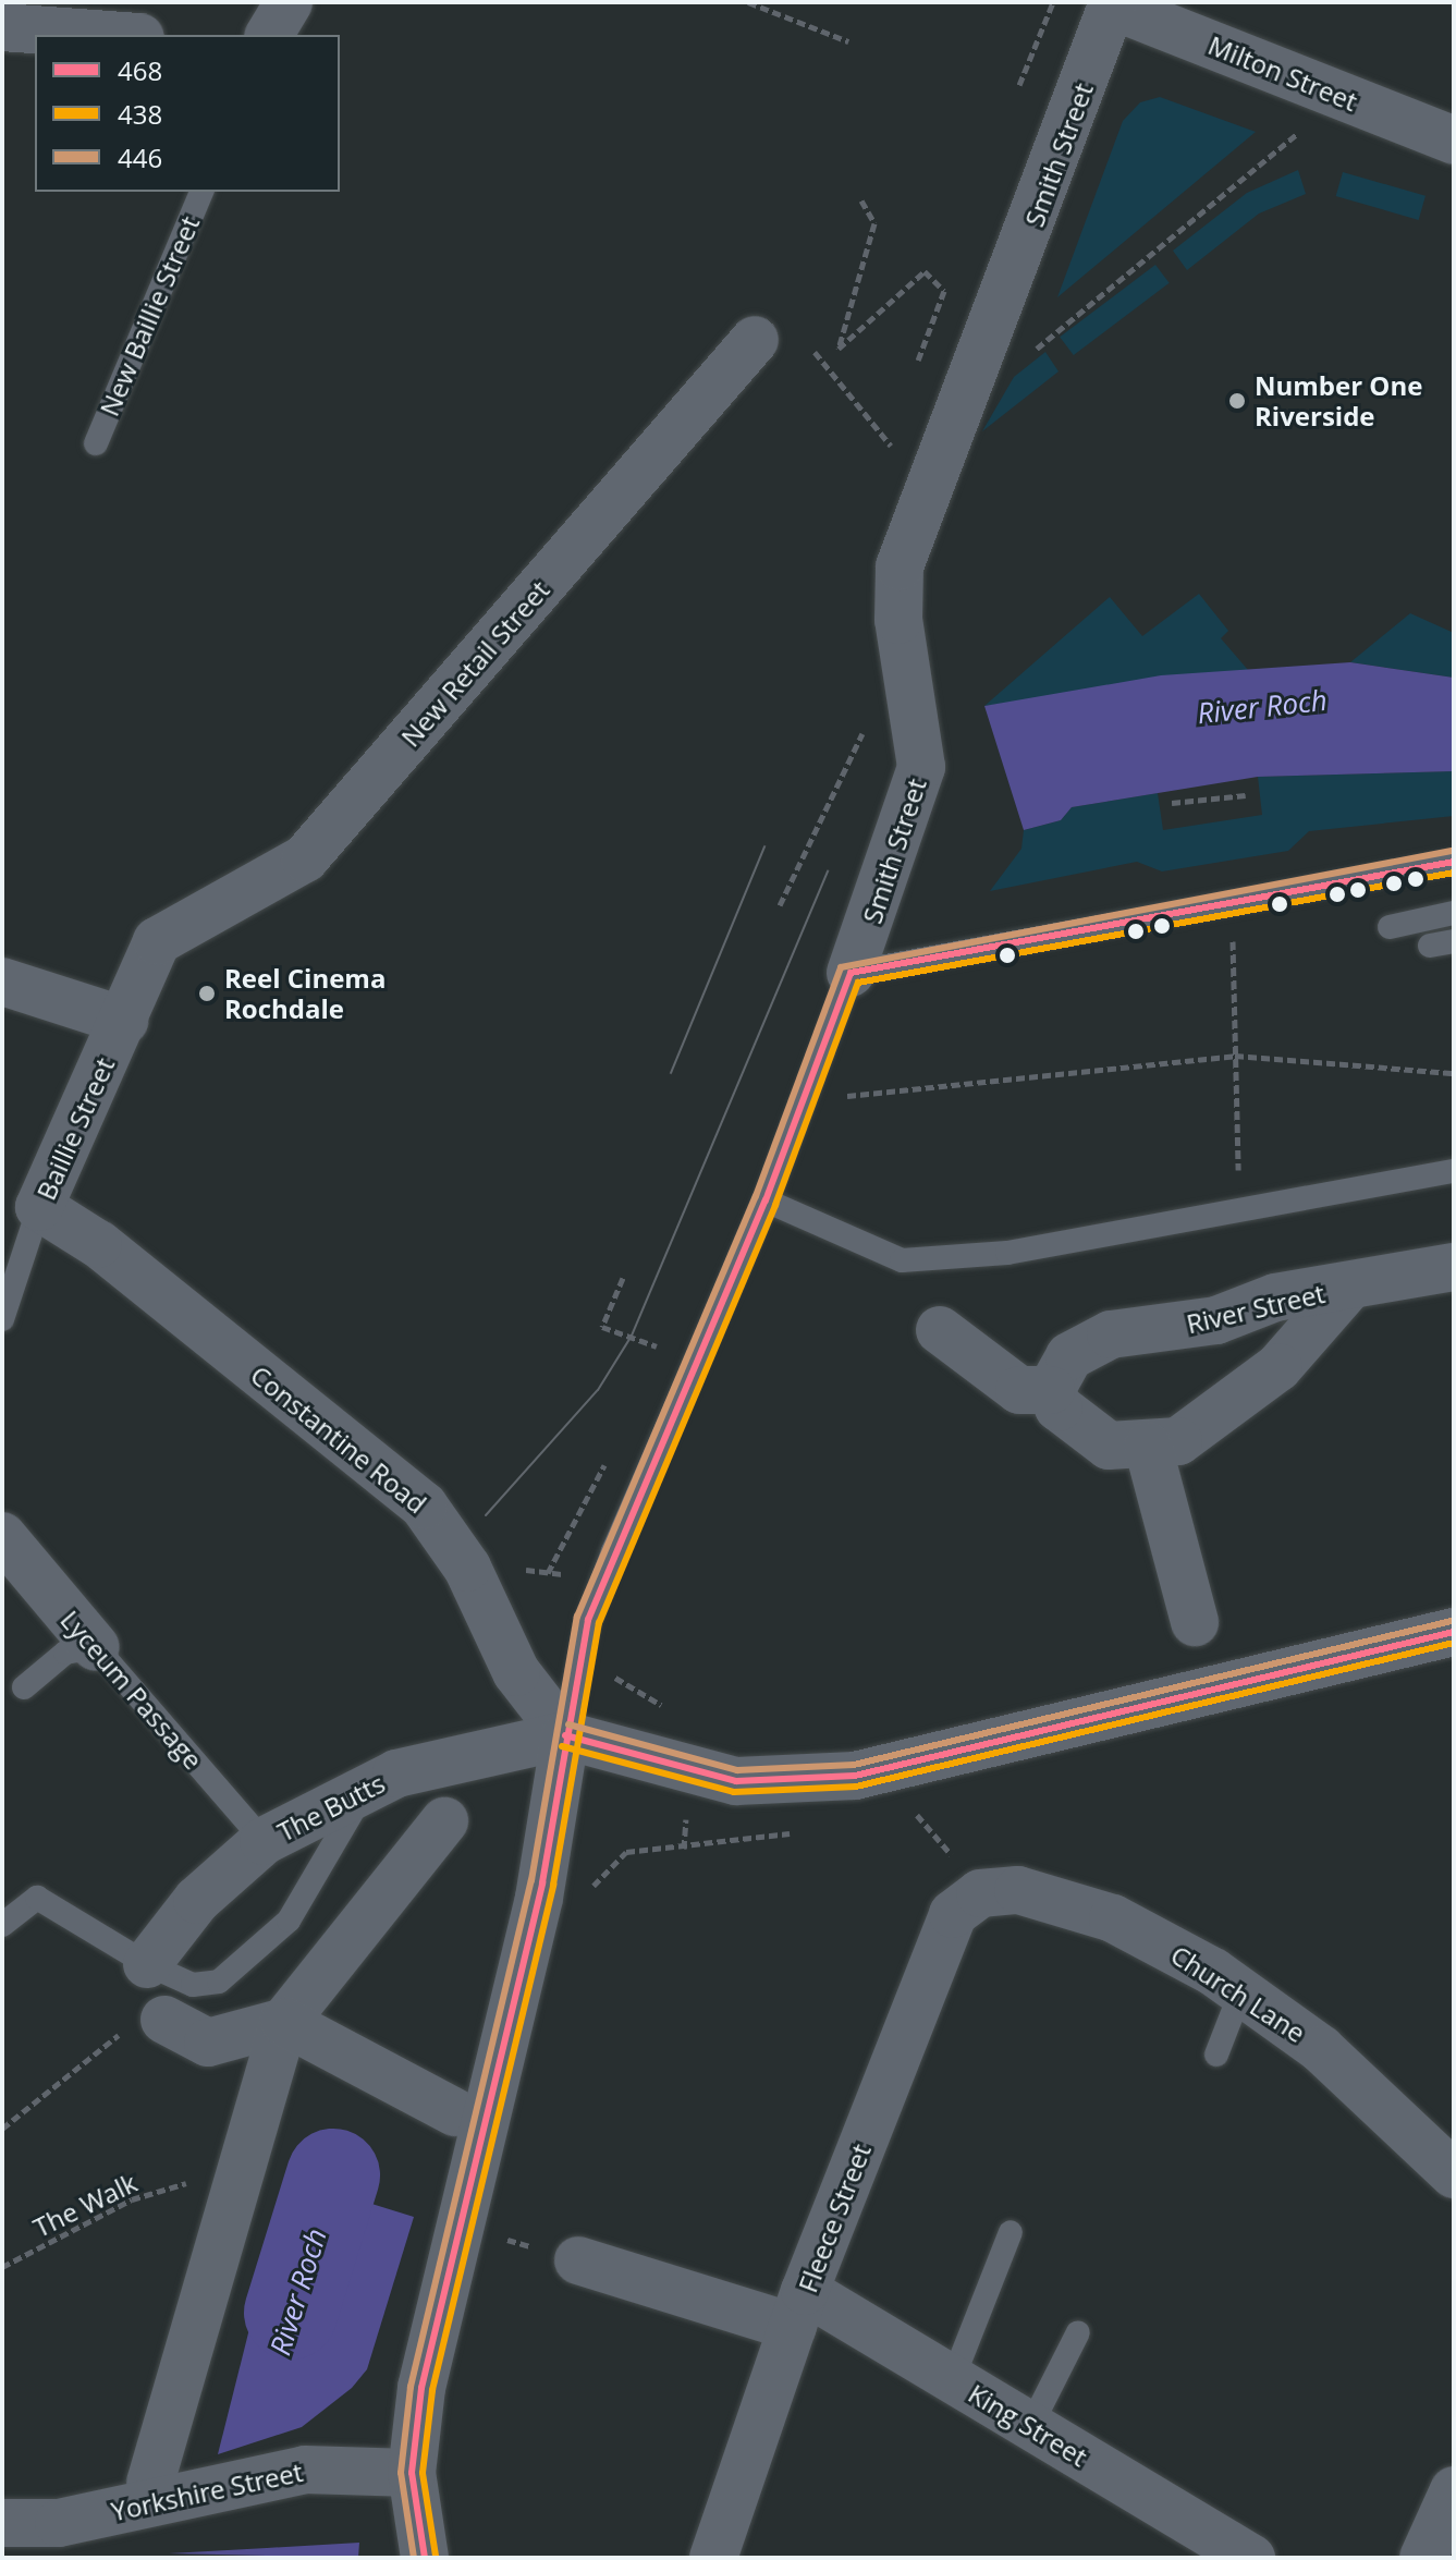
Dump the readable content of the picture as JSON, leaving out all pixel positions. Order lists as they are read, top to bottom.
{
  "streets": {
    "street": [
      "Milton Street",
      "Smith Street",
      "New Retail Street",
      "Baillie Street",
      "River Street",
      "Constantine Road",
      "Lyceum Passage",
      "The Butts",
      "Church Lane",
      "Fleece Street",
      "King Street",
      "Yorkshire Street"
    ],
    "lane": ["New Baillie Street"],
    "path": ["The Walk"]
  },
  "crossings": [
    ["Milton Street", "Smith Street"],
    ["Smith Street", "Constantine Road"],
    ["Smith Street", "The Butts"],
    ["New Retail Street", "Baillie Street"],
    ["Baillie Street", "Constantine Road"],
    ["Constantine Road", "The Butts"],
    ["Lyceum Passage", "The Butts"],
    ["Church Lane", "Fleece Street"],
    ["Fleece Street", "King Street"]
  ],
  "water": ["River Roch"],
  "places": ["Number One Riverside", "Reel Cinema Rochdale"],
  "lines": ["transit line 446", "transit line 468", "transit line 438"],
  "legend": ["468", "438", "446"]
}
